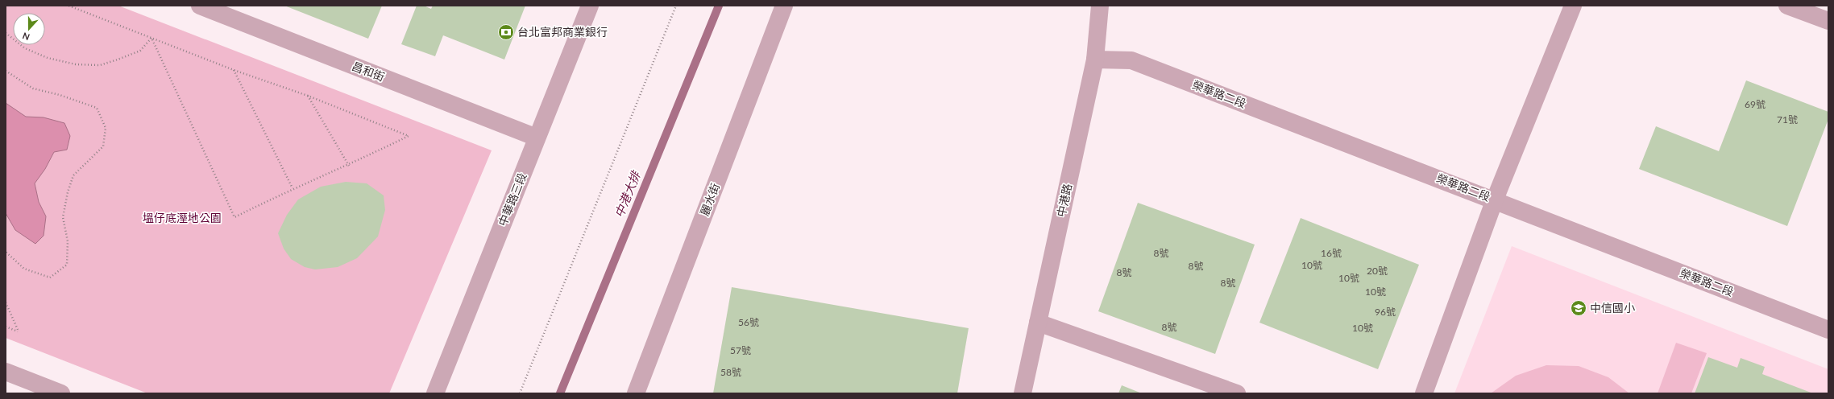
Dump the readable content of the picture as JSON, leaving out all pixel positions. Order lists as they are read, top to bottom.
{
  "streets": {
    "street": [
      "昌和街",
      "榮華路二段",
      "中華路三段",
      "麗水街",
      "中港路"
    ]
  },
  "crossings": [
    ["昌和街", "中華路三段"],
    ["榮華路二段", "中港路"]
  ],
  "water": ["中港大排"],
  "parks": ["塭仔底溼地公園"],
  "places": {
    "bank": ["台北富邦商業銀行"],
    "school or university": ["中信國小"]
  },
  "house_numbers": [
    "69號",
    "71號",
    "8號",
    "16號",
    "10號",
    "8號",
    "20號",
    "8號",
    "10號",
    "8號",
    "10號",
    "96號",
    "56號",
    "8號",
    "10號",
    "57號",
    "58號"
  ],
  "north": "bottom"
}
